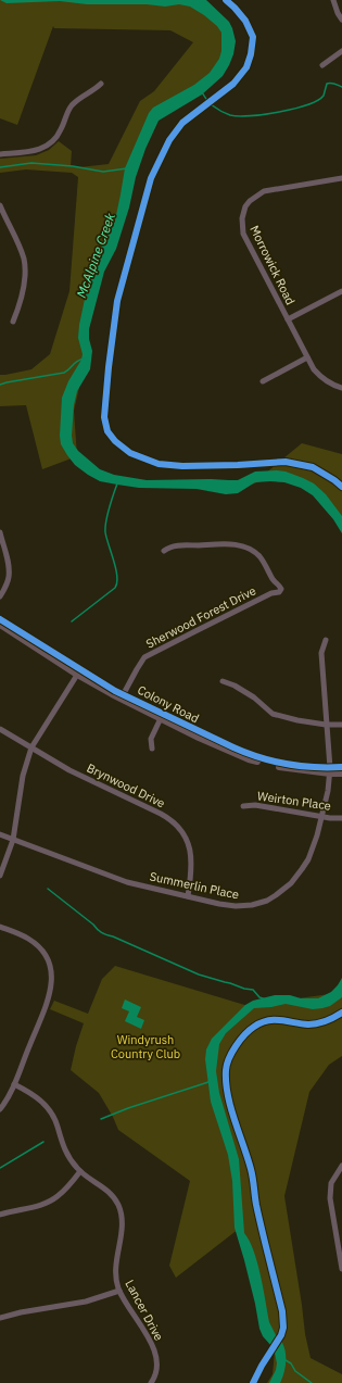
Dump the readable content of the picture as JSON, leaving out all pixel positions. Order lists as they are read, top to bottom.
{
  "streets": {
    "main road": ["Colony Road"],
    "street": [
      "Morrowick Road",
      "Sherwood Forest Drive",
      "Brynwood Drive",
      "Weirton Place",
      "Summerlin Place",
      "Lancer Drive"
    ]
  },
  "crossings": [
    ["Sherwood Forest Drive", "Colony Road"],
    ["Colony Road", "Summerlin Place"],
    ["Brynwood Drive", "Summerlin Place"],
    ["Weirton Place", "Summerlin Place"]
  ],
  "water": ["McAlpine Creek"],
  "parks": ["Windyrush Country Club"]
}
